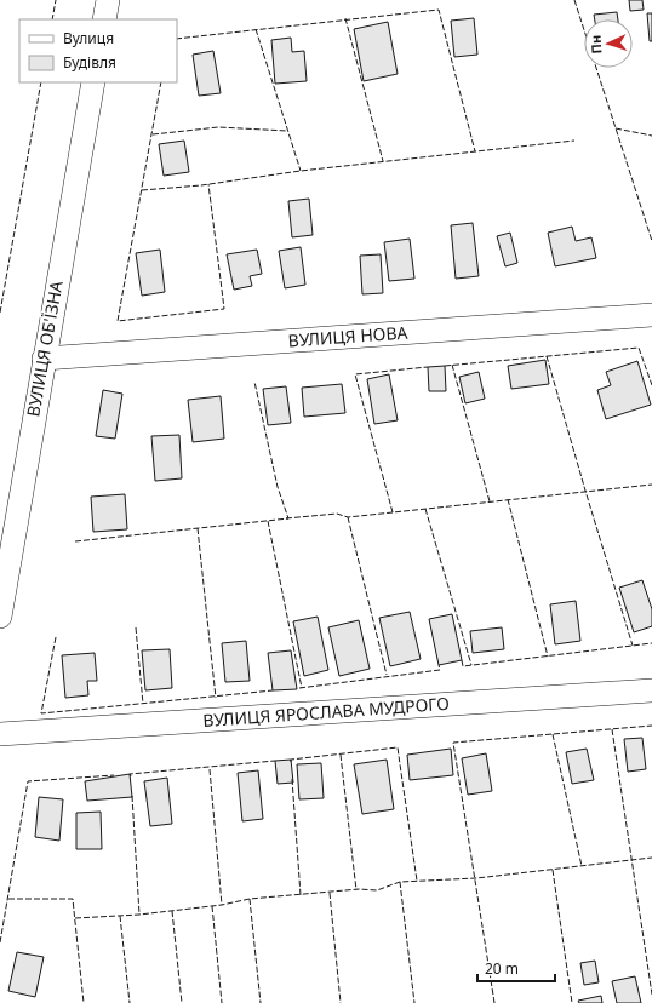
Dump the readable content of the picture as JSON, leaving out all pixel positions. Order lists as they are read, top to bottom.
{
  "streets": {
    "street": ["ВУЛИЦЯ НОВА", "ВУЛИЦЯ ОБ'ЇЗНА", "ВУЛИЦЯ ЯРОСЛАВА МУДРОГО"]
  },
  "crossings": [
    ["ВУЛИЦЯ НОВА", "ВУЛИЦЯ ОБ'ЇЗНА"]
  ],
  "legend": ["Вулиця", "Будівля"],
  "scale_bar": "20 m",
  "north": "left"
}
